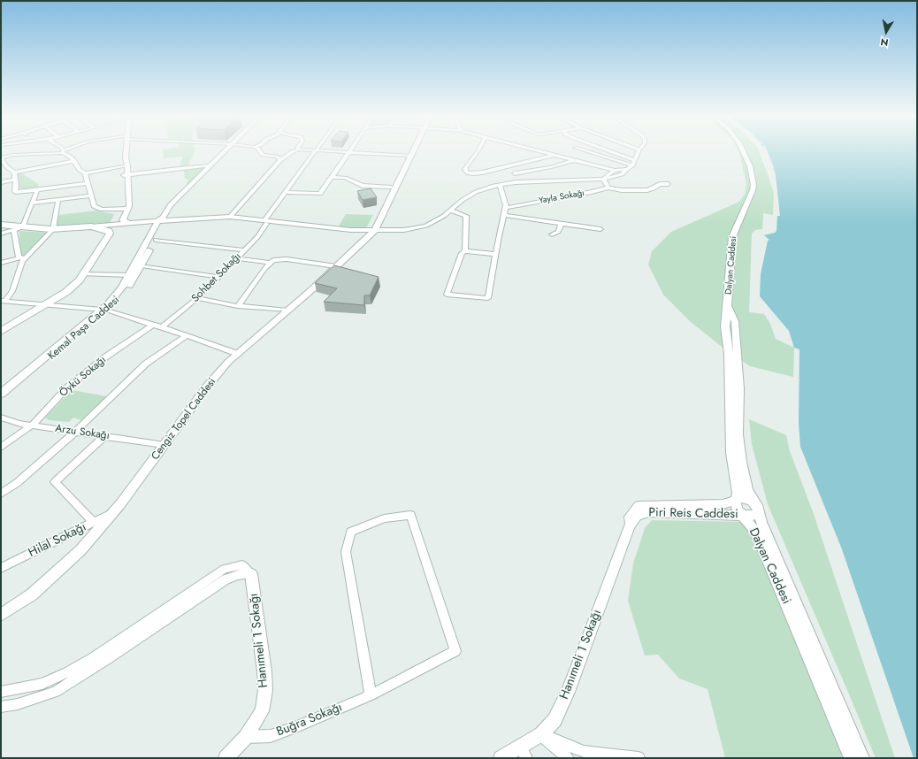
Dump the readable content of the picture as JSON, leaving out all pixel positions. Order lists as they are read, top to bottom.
{
  "streets": {
    "street": [
      "Yayla Sokağı",
      "Dalyan Caddesi",
      "Sohbet Sokağı",
      "Kemal Paşa Caddesi",
      "Öykü Sokağı",
      "Cengiz Topel Caddesi",
      "Arzu Sokağı",
      "Piri Reis Caddesi",
      "Hilal Sokağı",
      "Hanımeli 1 Sokağı",
      "Buğra Sokağı"
    ]
  },
  "crossings": [
    ["Dalyan Caddesi", "Piri Reis Caddesi"],
    ["Öykü Sokağı", "Arzu Sokağı"],
    ["Cengiz Topel Caddesi", "Arzu Sokağı"],
    ["Cengiz Topel Caddesi", "Hilal Sokağı"],
    ["Piri Reis Caddesi", "Hanımeli 1 Sokağı"],
    ["Hanımeli 1 Sokağı", "Buğra Sokağı"]
  ],
  "north": "bottom"
}
